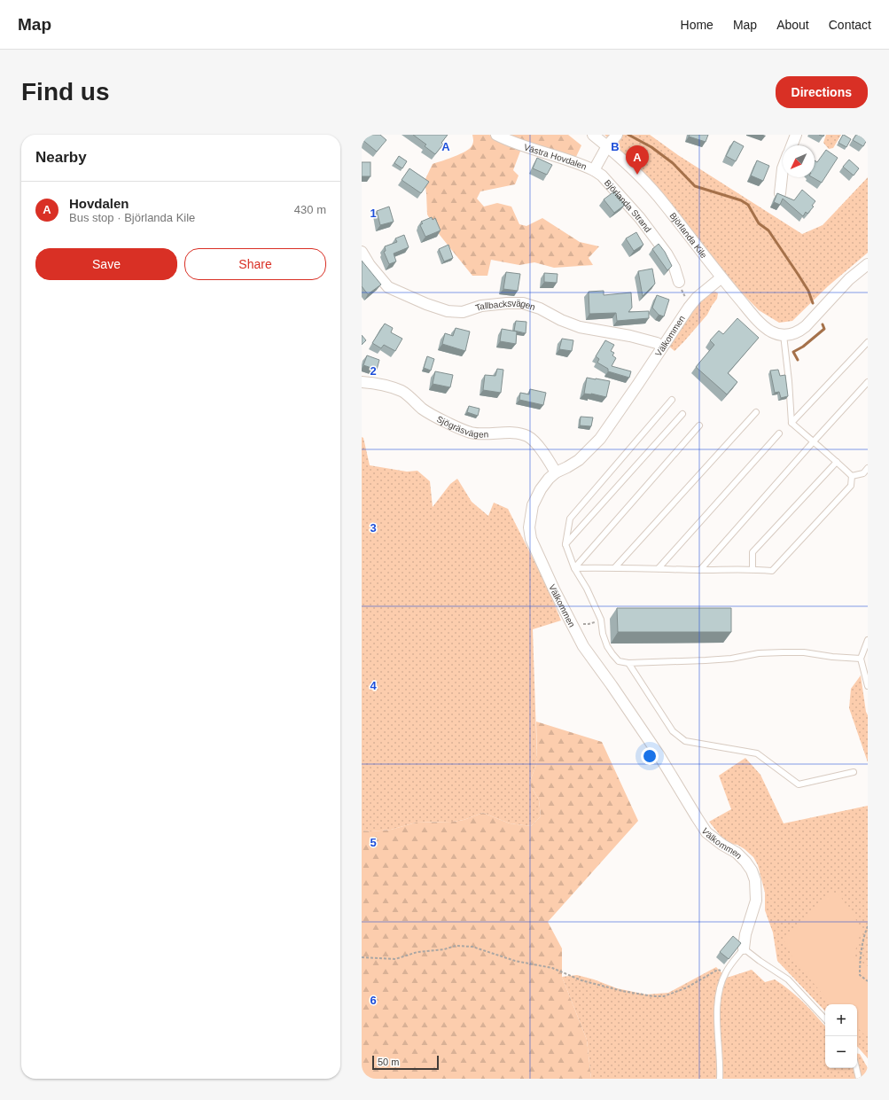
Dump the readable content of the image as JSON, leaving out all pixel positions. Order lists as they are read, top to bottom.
{
  "streets": {
    "street": [
      "Västra Hovdalen",
      "Björlanda Strand",
      "Björlanda Kile",
      "Tallbacksvägen",
      "Välkommen",
      "Sjögräsvägen"
    ]
  },
  "crossings": [
    ["Västra Hovdalen", "Björlanda Strand"],
    ["Björlanda Kile", "Välkommen"],
    ["Tallbacksvägen", "Välkommen"],
    ["Välkommen", "Sjögräsvägen"]
  ],
  "scale_bar": "50 m",
  "north": "bottom left",
  "page": {
    "header": "Map",
    "nav": [
      "Home",
      "Map",
      "About",
      "Contact"
    ],
    "buttons": [
      "Directions",
      ["Save", "Share"]
    ],
    "title": "Find us",
    "heading": "Nearby",
    "pins": "A",
    "list": [
      {
        "mark": "A",
        "name": "Hovdalen",
        "note": "Bus stop · Björlanda Kile",
        "value": "430 m"
      }
    ],
    "map_buttons": ["+", "−"],
    "scale": "50 m"
  },
  "grid": {
    "columns": ["A", "B"],
    "rows": [
      "1",
      "2",
      "3",
      "4",
      "5",
      "6"
    ]
  }
}
